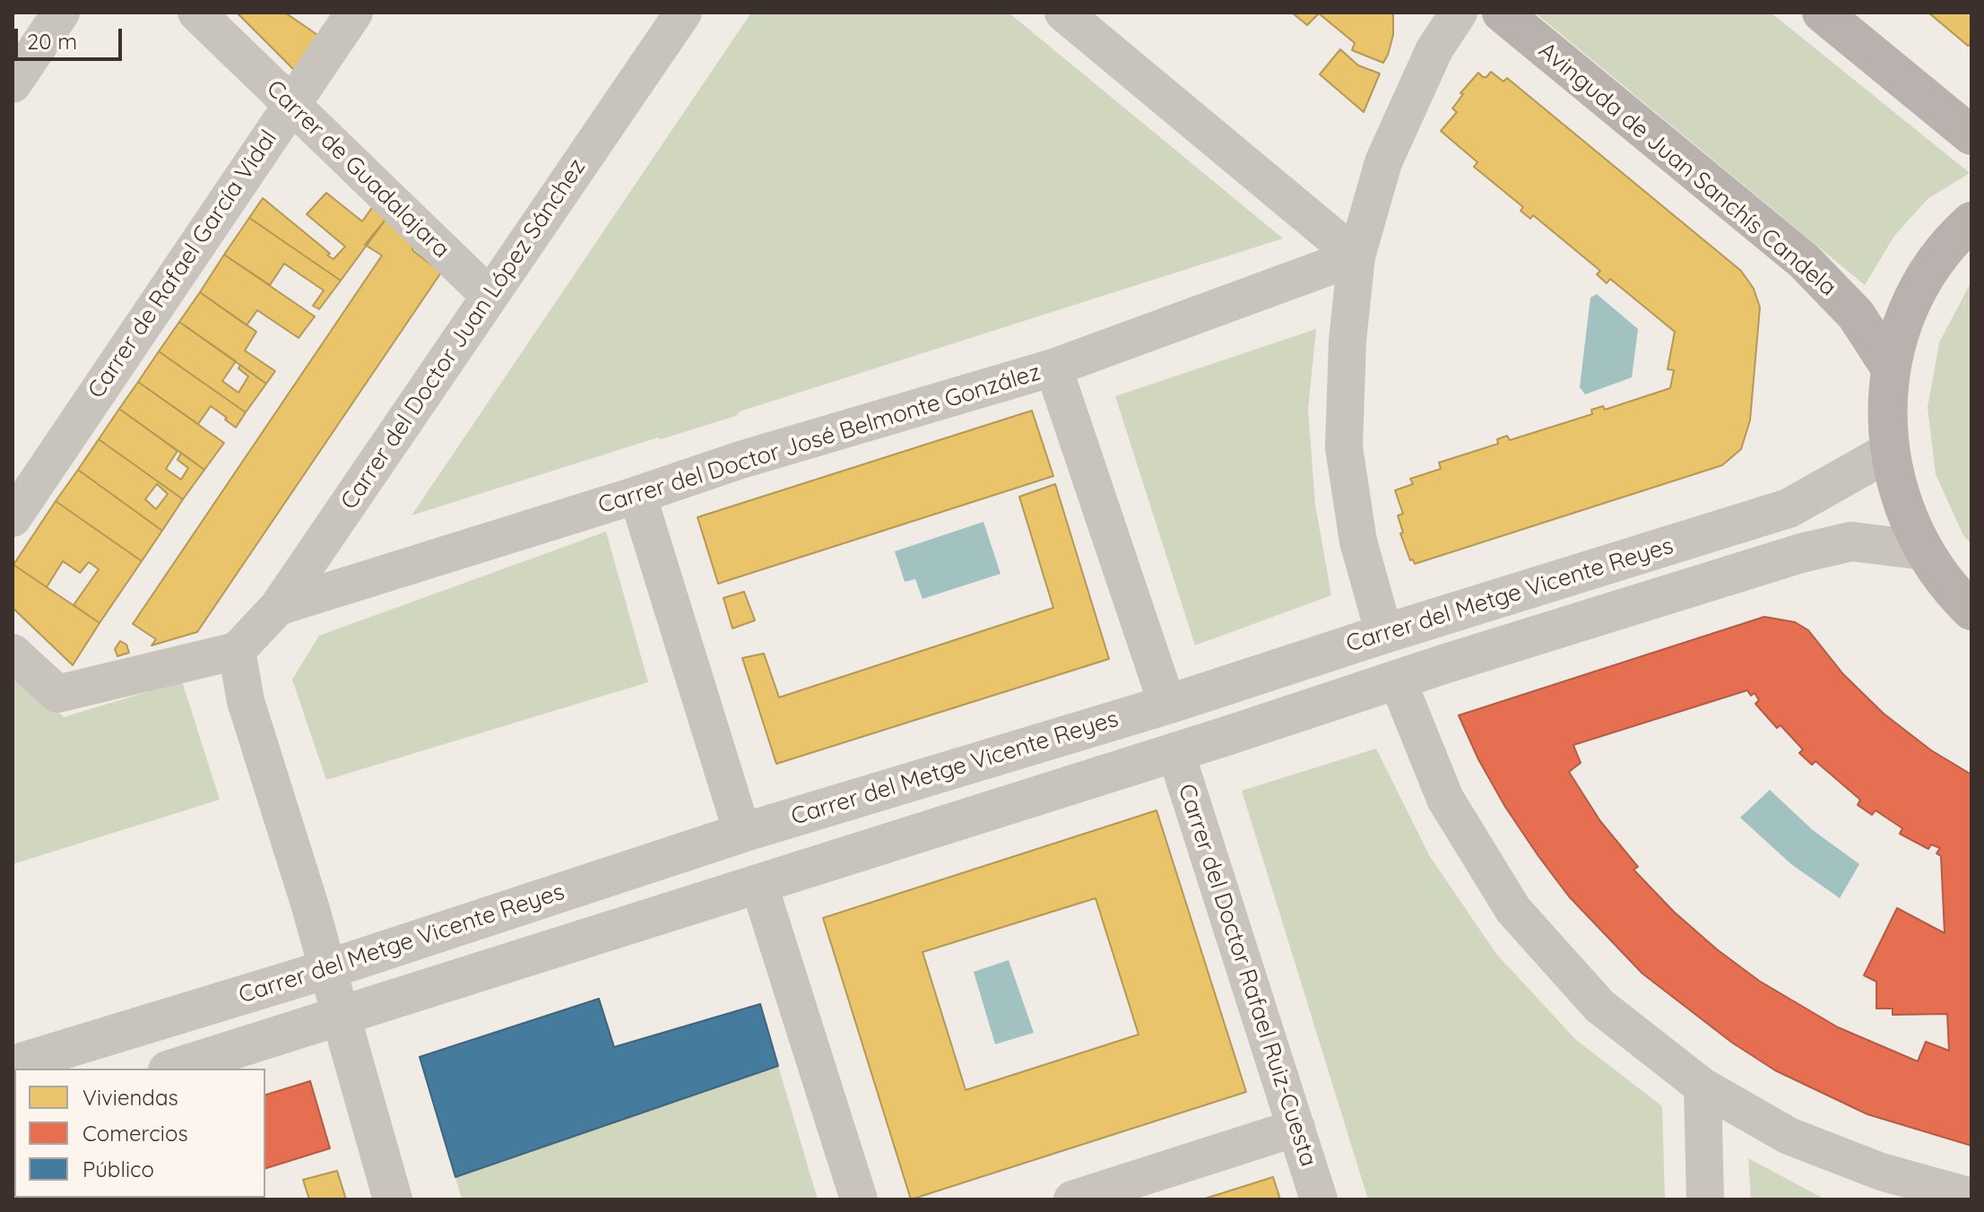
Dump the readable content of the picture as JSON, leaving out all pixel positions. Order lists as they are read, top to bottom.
{
  "streets": {
    "main road": ["Avinguda de Juan Sanchís Candela"],
    "street": [
      "Carrer de Guadalajara",
      "Carrer de Rafael García Vidal",
      "Carrer del Doctor Juan López Sánchez",
      "Carrer del Doctor José Belmonte González",
      "Carrer del Metge Vicente Reyes",
      "Carrer del Doctor Rafael Ruiz-Cuesta"
    ]
  },
  "crossings": [
    ["Carrer de Guadalajara", "Carrer de Rafael García Vidal"],
    ["Carrer de Guadalajara", "Carrer del Doctor Juan López Sánchez"],
    ["Carrer del Doctor Juan López Sánchez", "Carrer del Doctor José Belmonte González"],
    ["Carrer del Metge Vicente Reyes", "Carrer del Doctor Rafael Ruiz-Cuesta"]
  ],
  "legend": ["Viviendas", "Comercios", "Público"],
  "scale_bar": "20 m"
}
